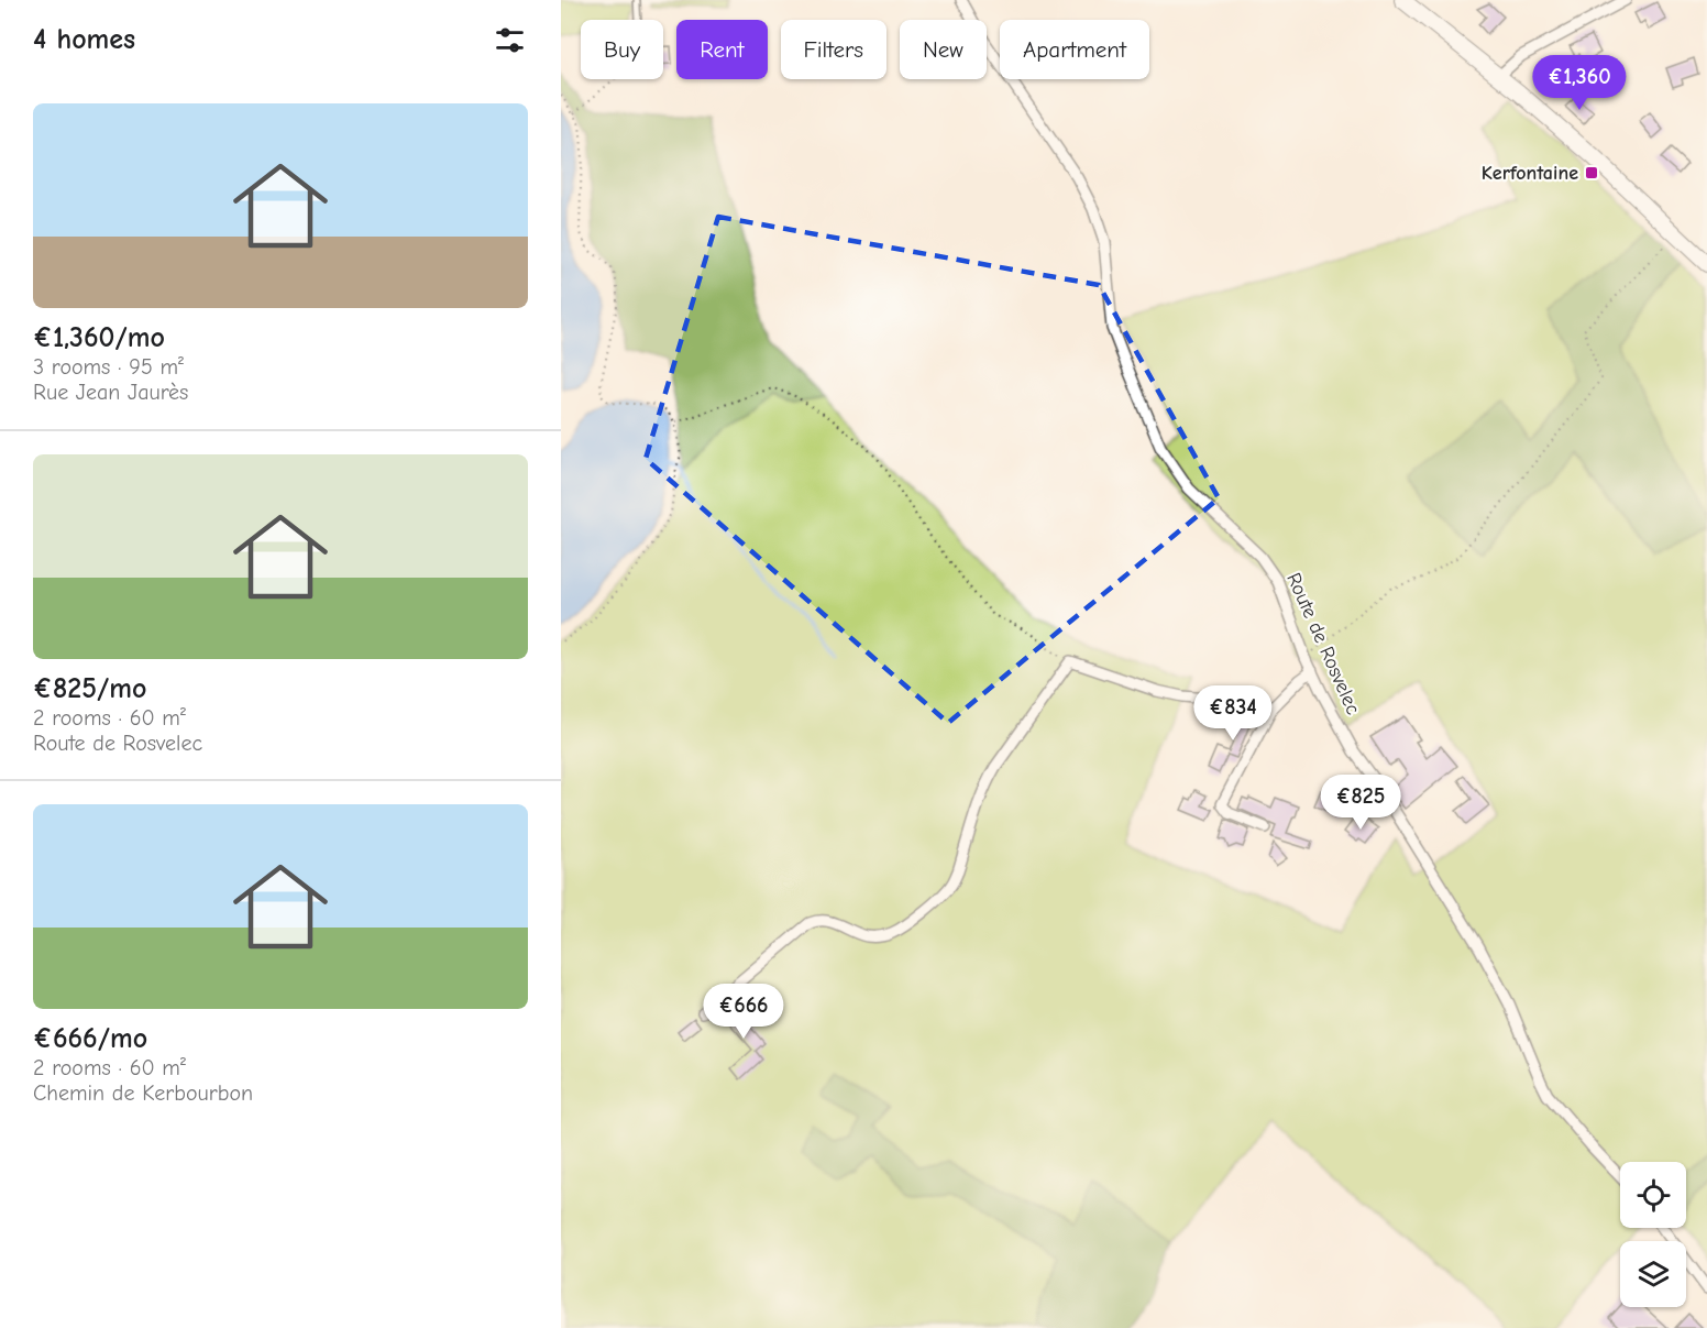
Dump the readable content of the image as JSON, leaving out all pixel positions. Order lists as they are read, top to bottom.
{
  "streets": {
    "street": ["Route de Rosvelec"]
  },
  "places": {
    "transit": ["Kerfontaine"]
  },
  "page": {
    "heading": "4 homes",
    "chip": [
      "Buy",
      "Rent",
      "Filters",
      "New",
      "Apartment"
    ],
    "price": [
      "€1,360",
      "€834",
      "€825",
      "€666"
    ],
    "list": [
      {
        "name": "€1,360/mo",
        "note": "3 rooms · 95 m² · Rue Jean Jaurès"
      },
      {
        "name": "€825/mo",
        "note": "2 rooms · 60 m² · Route de Rosvelec"
      },
      {
        "name": "€666/mo",
        "note": "2 rooms · 60 m² · Chemin de Kerbourbon"
      }
    ]
  }
}
